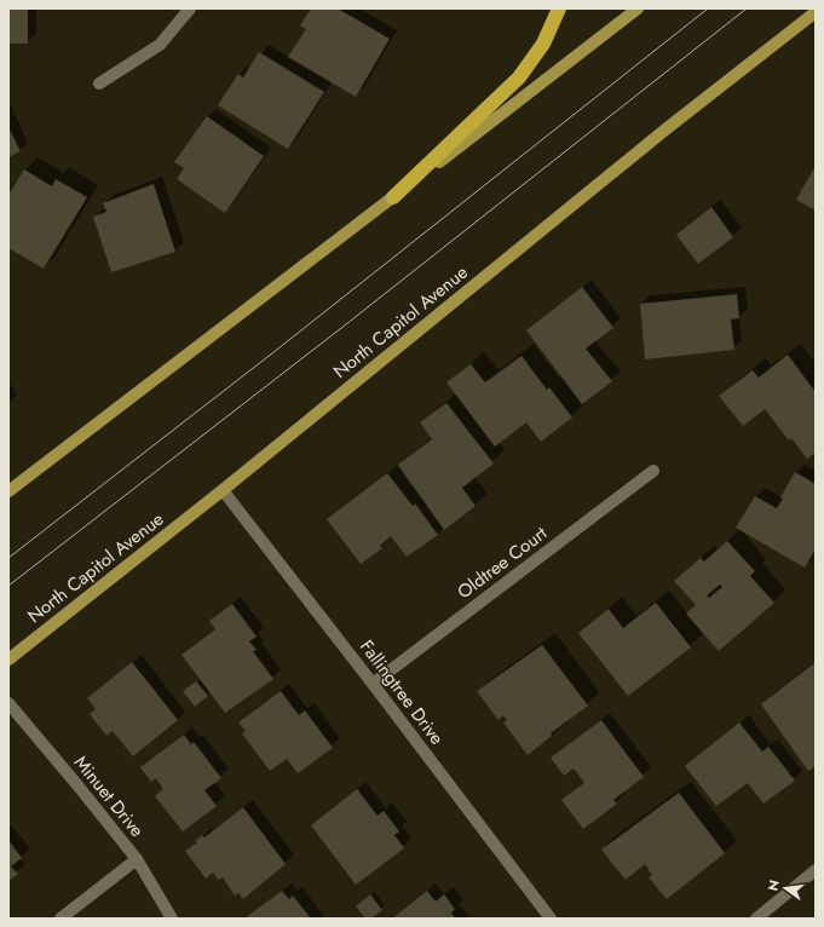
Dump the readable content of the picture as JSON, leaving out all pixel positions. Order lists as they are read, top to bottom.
{
  "streets": {
    "main road": ["North Capitol Avenue"],
    "street": ["Oldtree Court", "Fallingtree Drive", "Minuet Drive"]
  },
  "crossings": [
    ["North Capitol Avenue", "Fallingtree Drive"],
    ["Oldtree Court", "Fallingtree Drive"]
  ],
  "north": "left"
}
